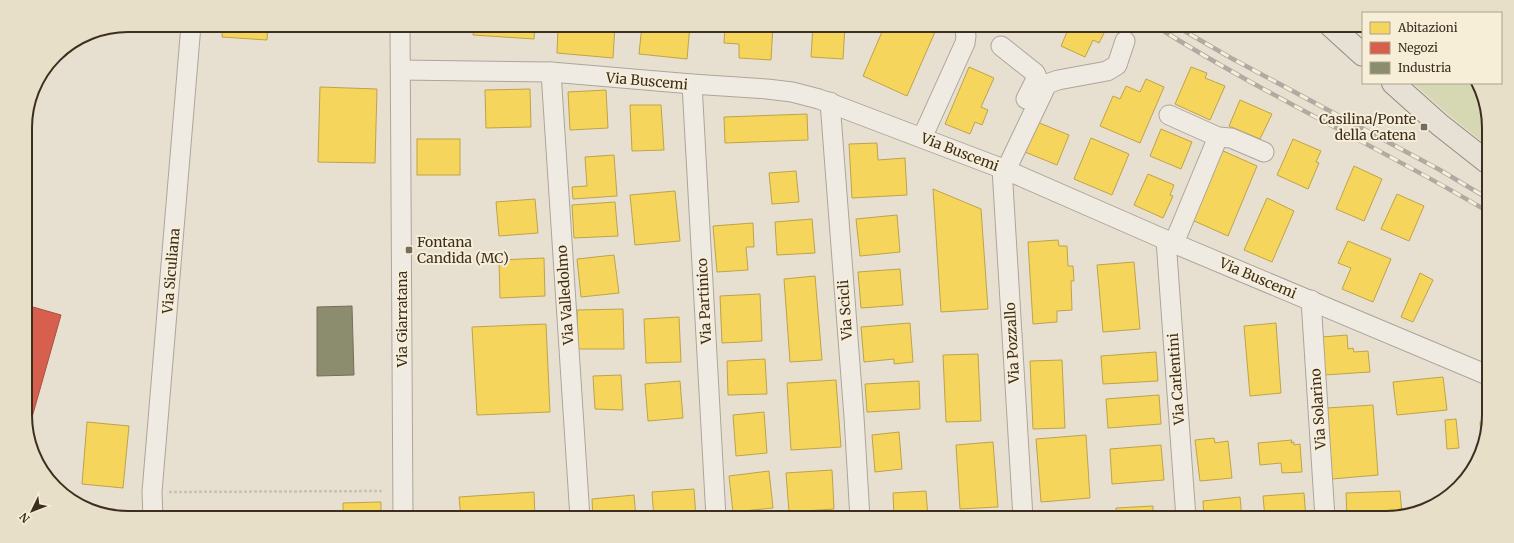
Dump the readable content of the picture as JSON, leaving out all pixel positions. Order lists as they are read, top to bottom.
{
  "streets": {
    "street": [
      "Via Buscemi",
      "Via Siculiana",
      "Via Valledolmo",
      "Via Partinico",
      "Via Scicli",
      "Via Giarratana",
      "Via Pozzallo",
      "Via Carlentini",
      "Via Solarino"
    ]
  },
  "crossings": [
    ["Via Buscemi", "Via Valledolmo"],
    ["Via Buscemi", "Via Partinico"],
    ["Via Buscemi", "Via Scicli"],
    ["Via Buscemi", "Via Giarratana"],
    ["Via Buscemi", "Via Pozzallo"],
    ["Via Buscemi", "Via Carlentini"],
    ["Via Buscemi", "Via Solarino"]
  ],
  "places": {
    "transit": ["Casilina/Ponte della Catena", "Fontana Candida (MC)"]
  },
  "legend": ["Abitazioni", "Negozi", "Industria"],
  "north": "bottom left"
}
